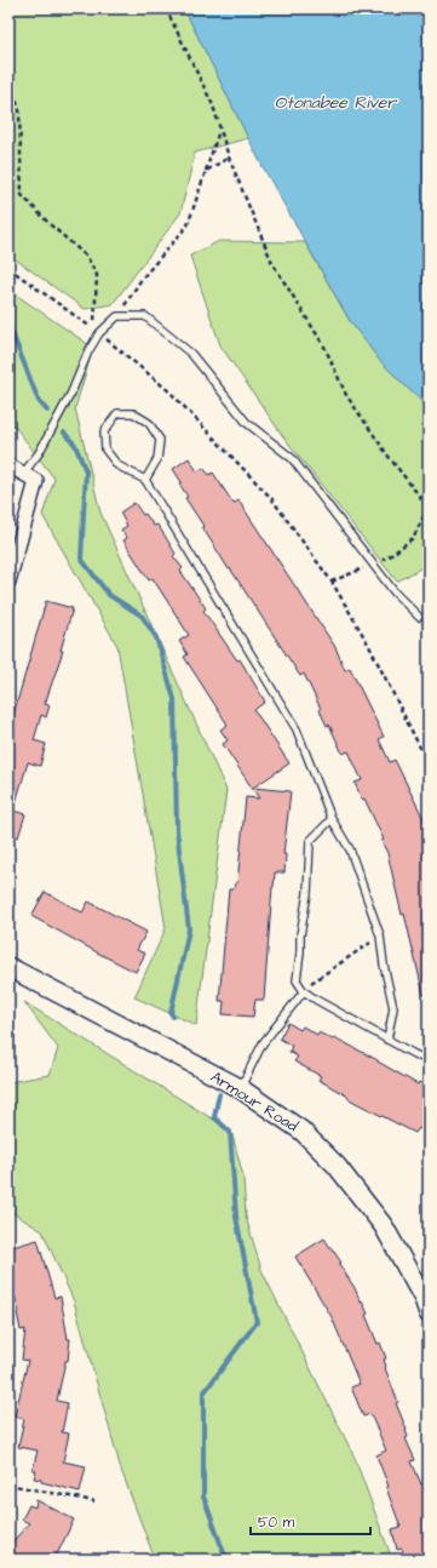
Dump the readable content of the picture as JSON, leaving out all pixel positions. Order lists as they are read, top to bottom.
{
  "streets": {
    "main road": ["Armour Road"]
  },
  "water": ["Otonabee River"],
  "scale_bar": "50 m"
}
